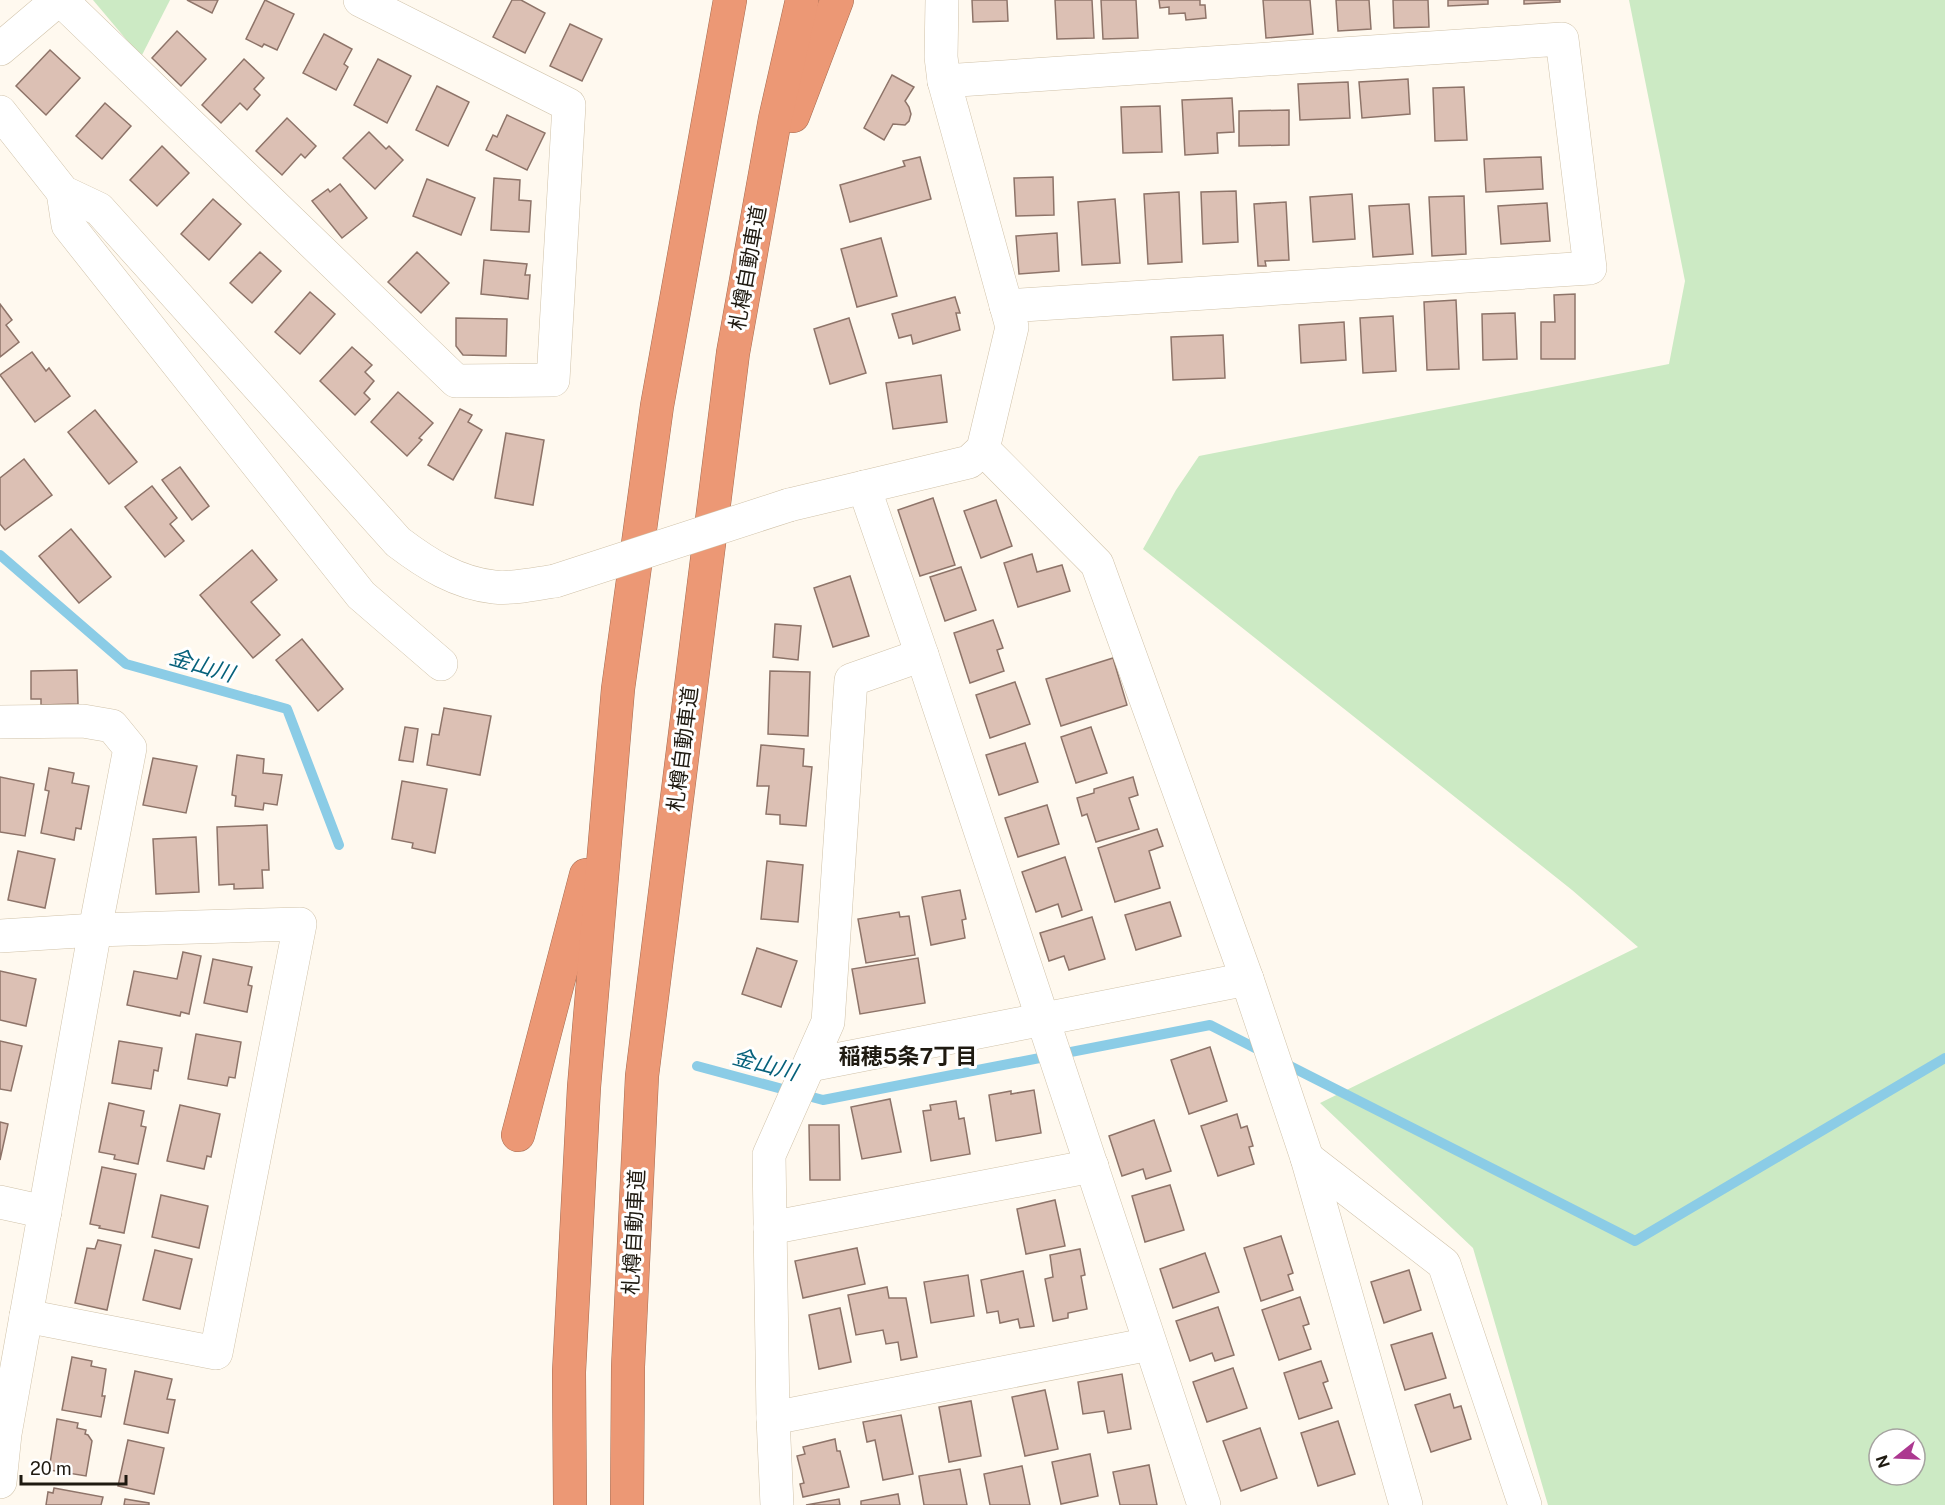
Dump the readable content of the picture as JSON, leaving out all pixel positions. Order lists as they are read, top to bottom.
{
  "streets": {
    "highway": ["札樽自動車道"]
  },
  "districts": ["稲穂5条7丁目"],
  "water": ["金山川"],
  "scale_bar": "20 m",
  "north": "left"
}
